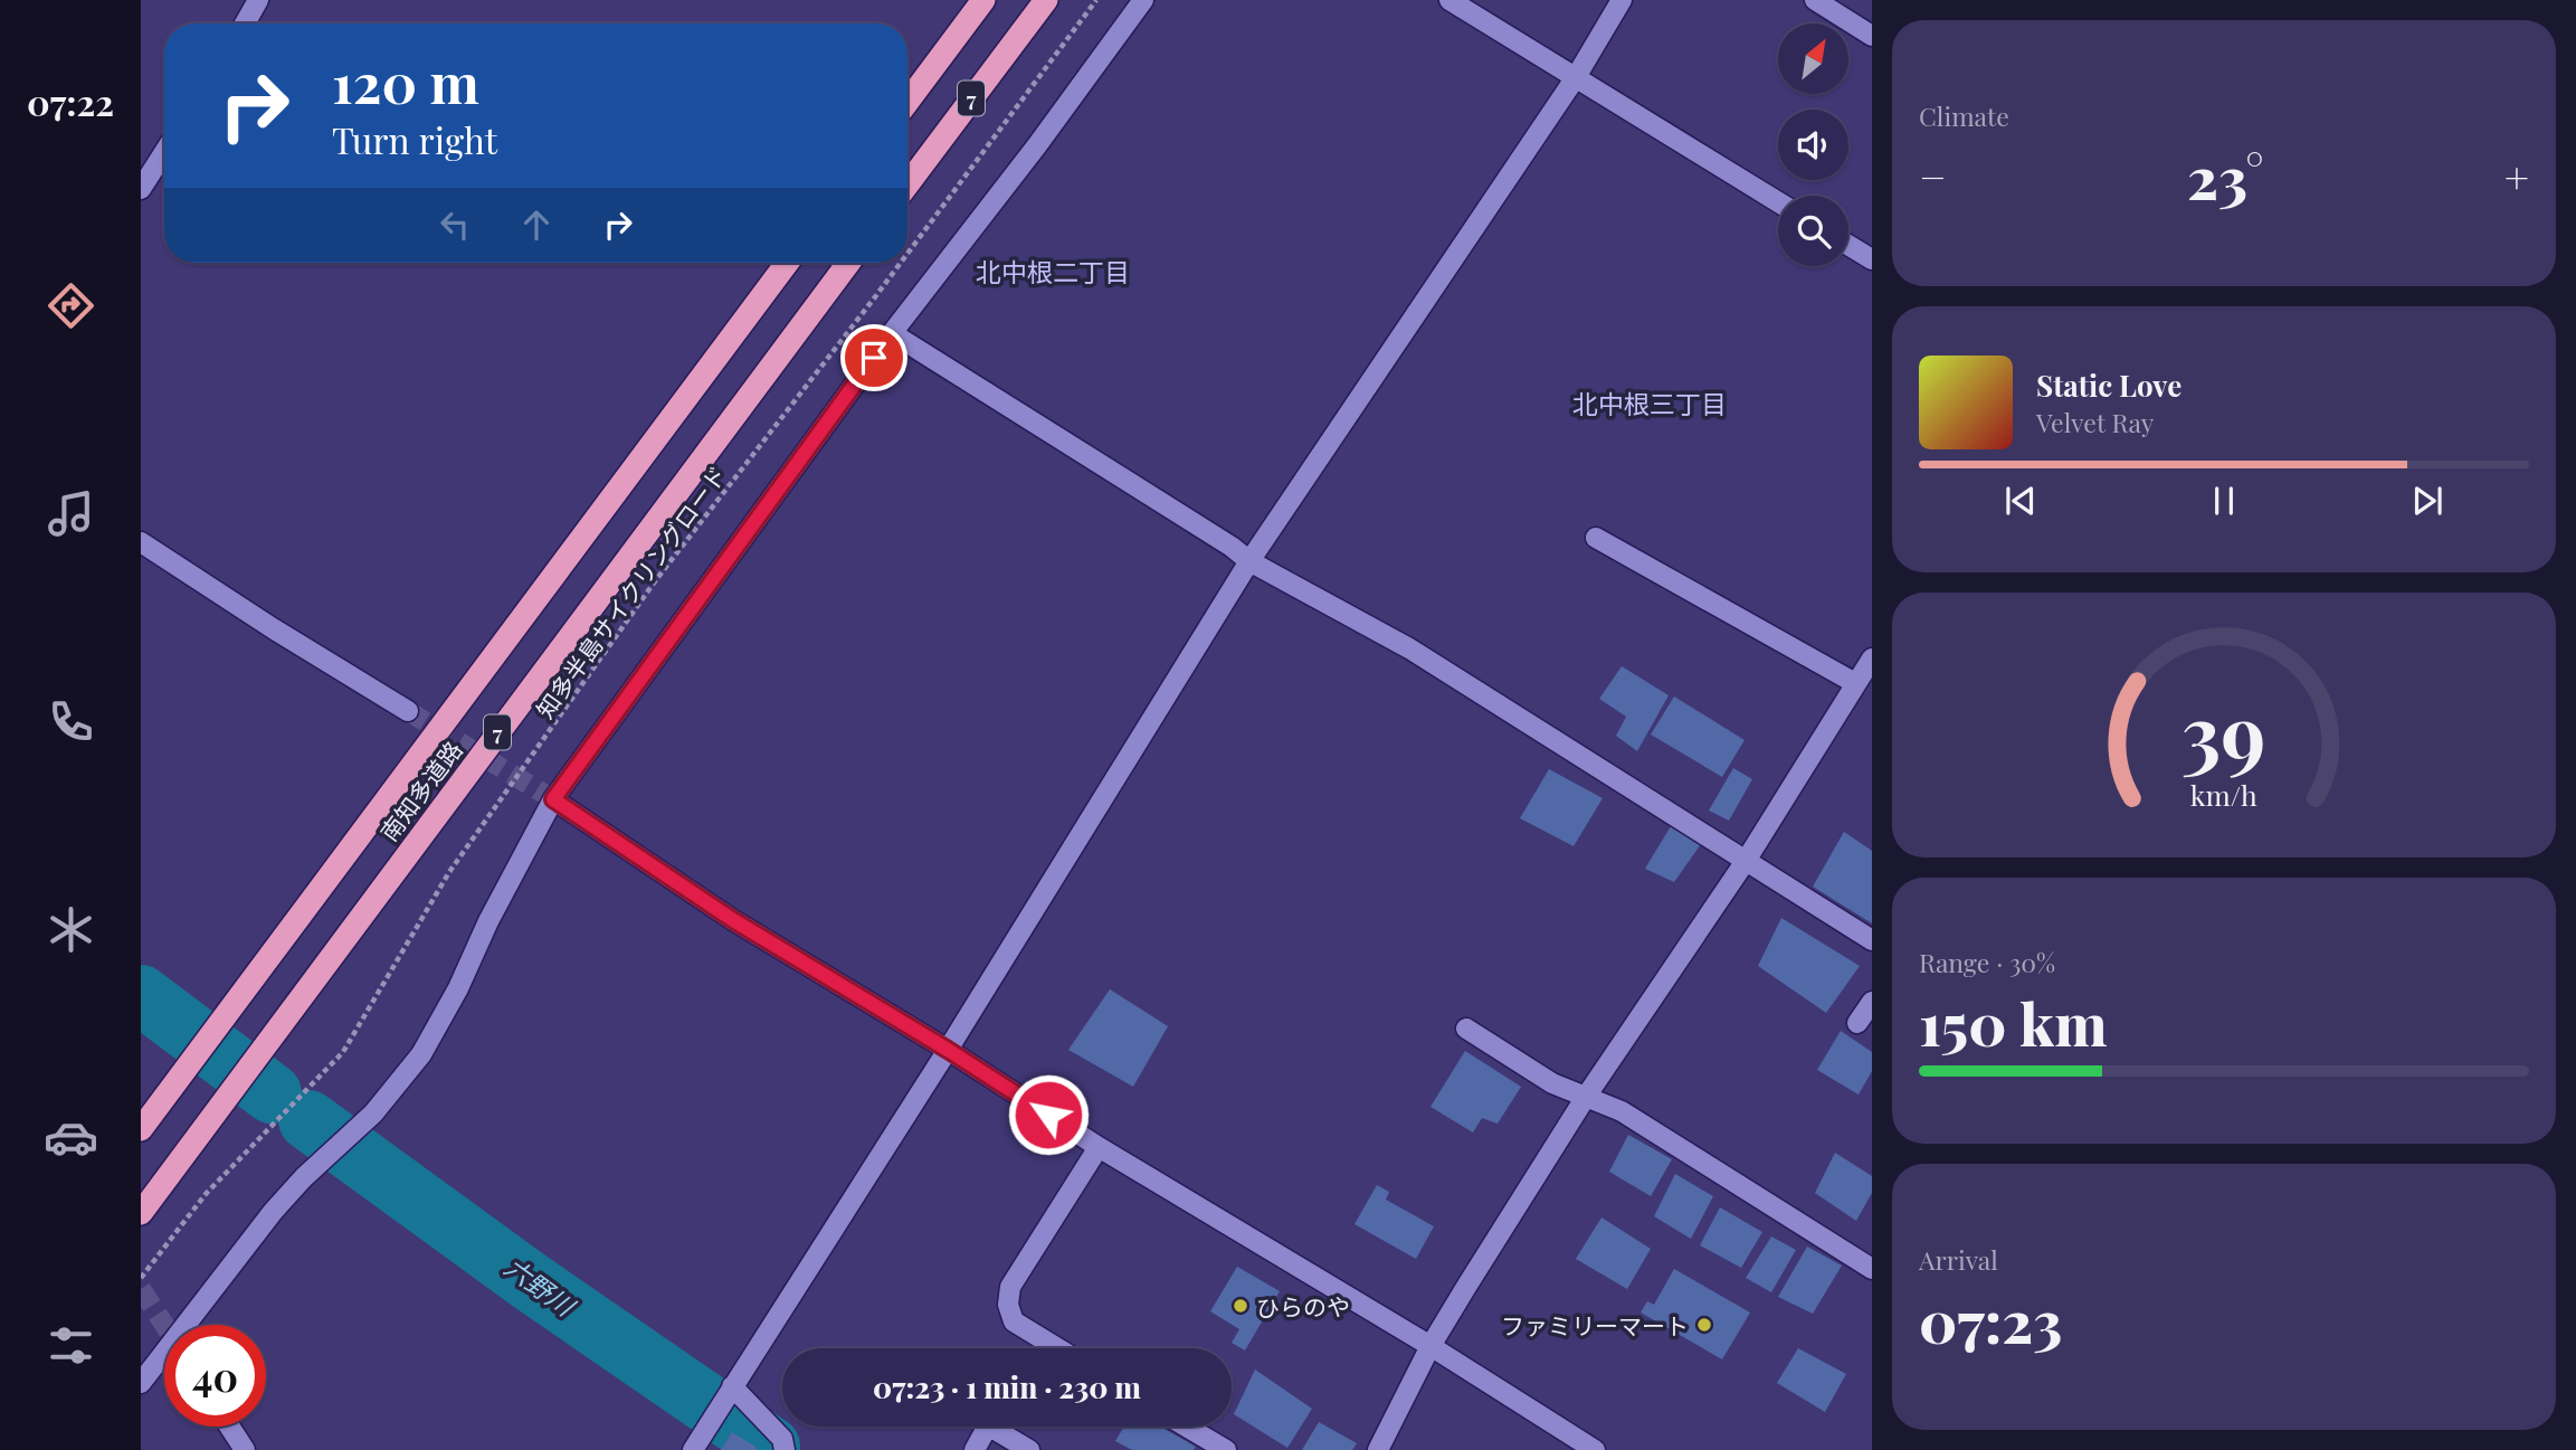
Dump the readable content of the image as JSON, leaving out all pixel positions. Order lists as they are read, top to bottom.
{
  "streets": {
    "highway": ["7", "南知多道路"],
    "path": ["知多半島サイクリングロード"]
  },
  "districts": ["北中根二丁目", "北中根三丁目"],
  "water": ["六野川"],
  "places": ["ひらのや", "ファミリーマート"],
  "north": "top right",
  "page": {
    "tabs": "07:22",
    "tile": [
      "Climate",
      ["Range · 30%", "150 km"],
      ["Arrival", "07:23"]
    ],
    "turn": ["120 m", "Turn right"],
    "heat": ["−", "23°", "+"],
    "song": ["Static Love", "Velvet Ray"],
    "limit": "40",
    "trip": "07:23 · 1 min · 230 m",
    "gauge": ["39", "km/h"]
  }
}
